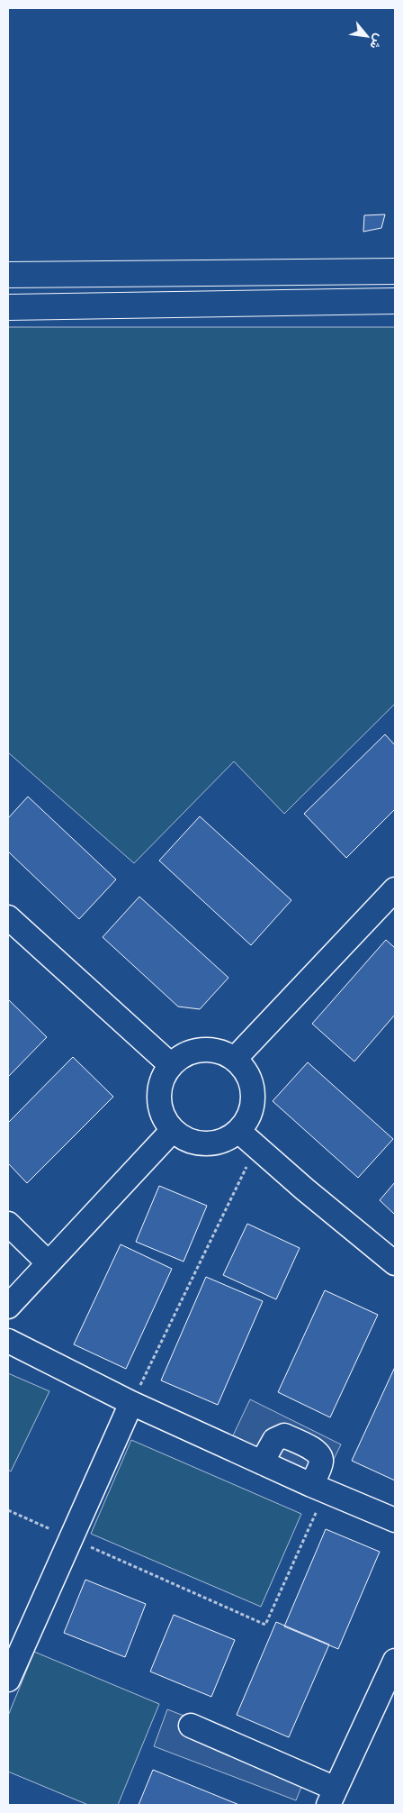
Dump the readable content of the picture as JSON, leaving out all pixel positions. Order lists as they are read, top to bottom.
{
  "north": "bottom right"
}
